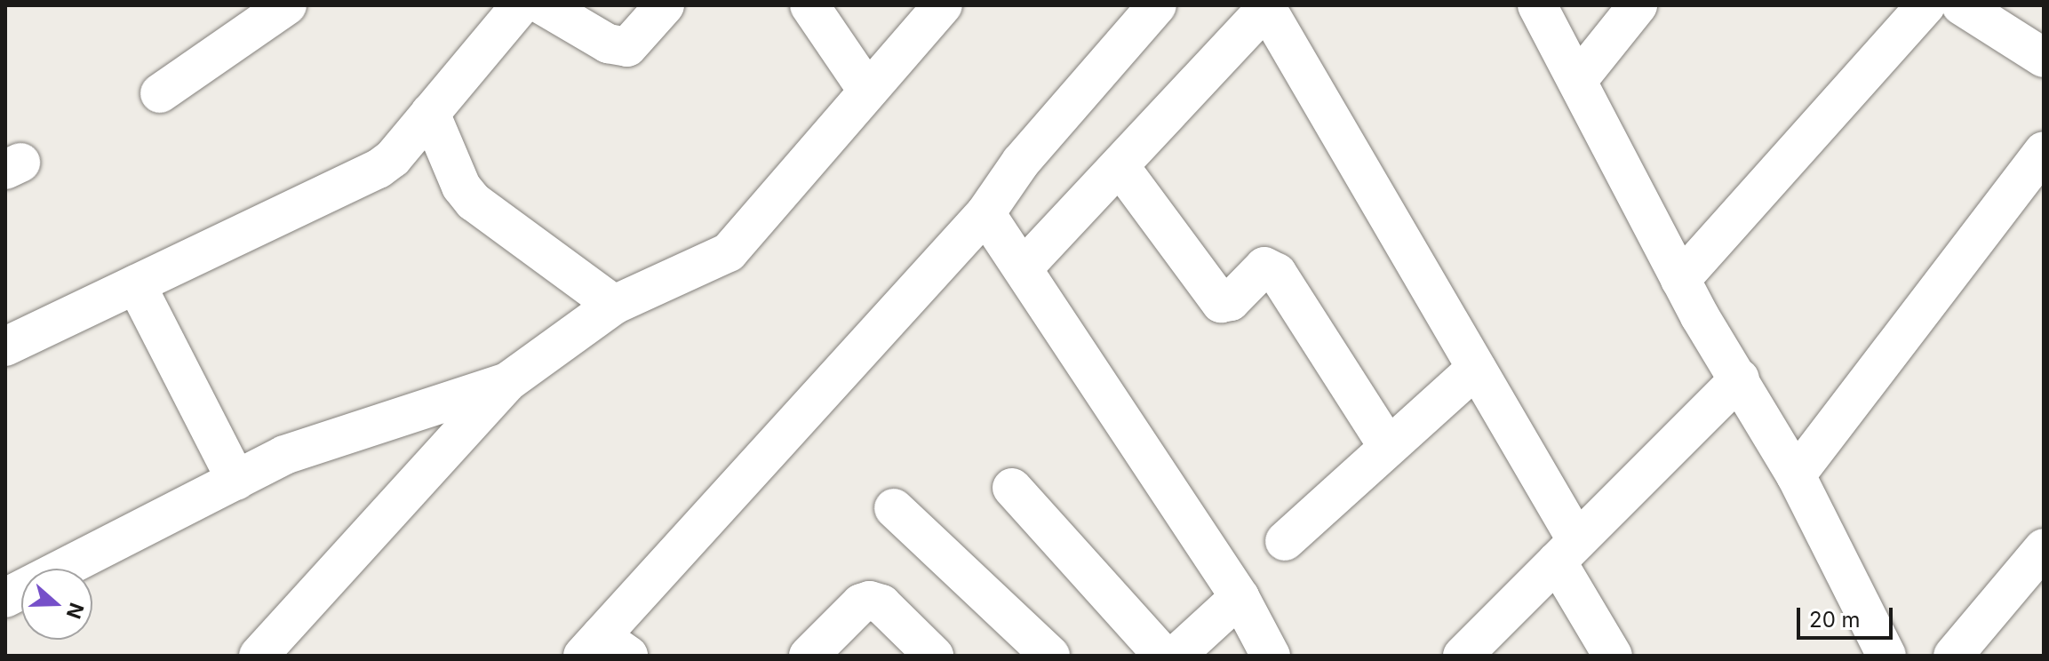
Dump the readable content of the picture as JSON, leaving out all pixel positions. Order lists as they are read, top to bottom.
{
  "scale_bar": "20 m",
  "north": "right"
}
